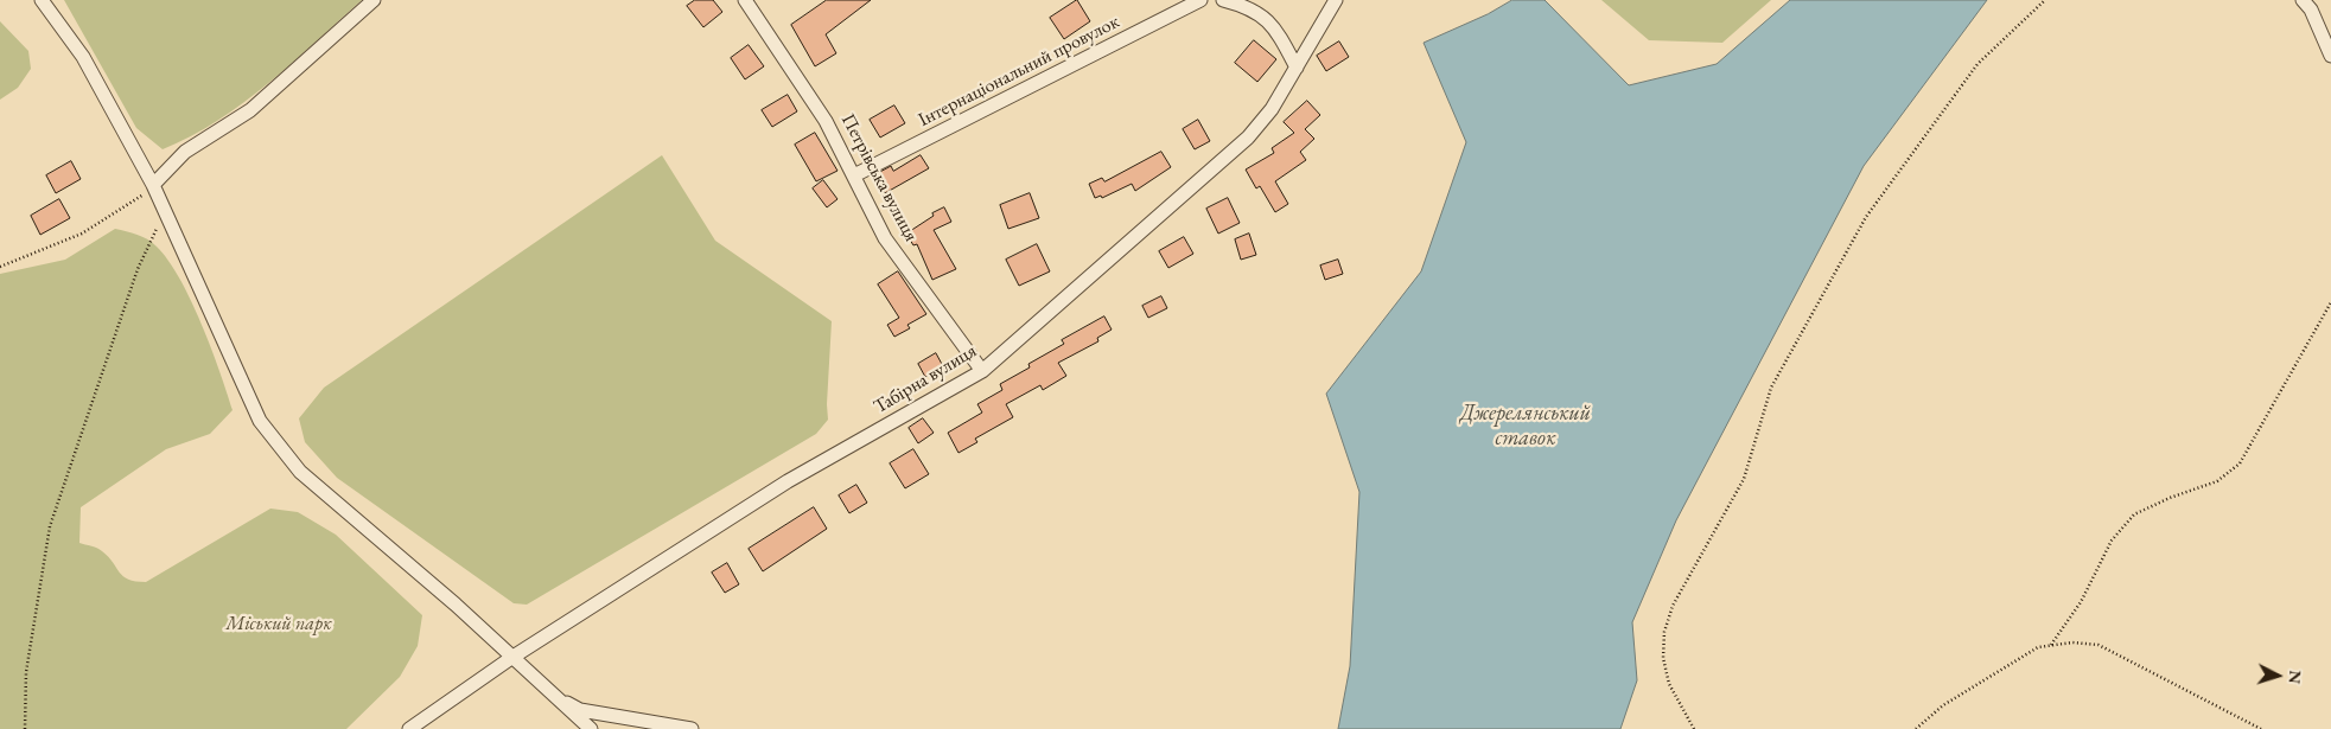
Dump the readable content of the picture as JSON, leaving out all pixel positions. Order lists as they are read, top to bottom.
{
  "streets": {
    "street": ["Інтернаціональний провулок", "Петрівська вулиця", "Табірна вулиця"]
  },
  "crossings": [
    ["Інтернаціональний провулок", "Петрівська вулиця"],
    ["Петрівська вулиця", "Табірна вулиця"]
  ],
  "water": ["Джерелянський ставок"],
  "parks": ["Міський парк"],
  "north": "right"
}
